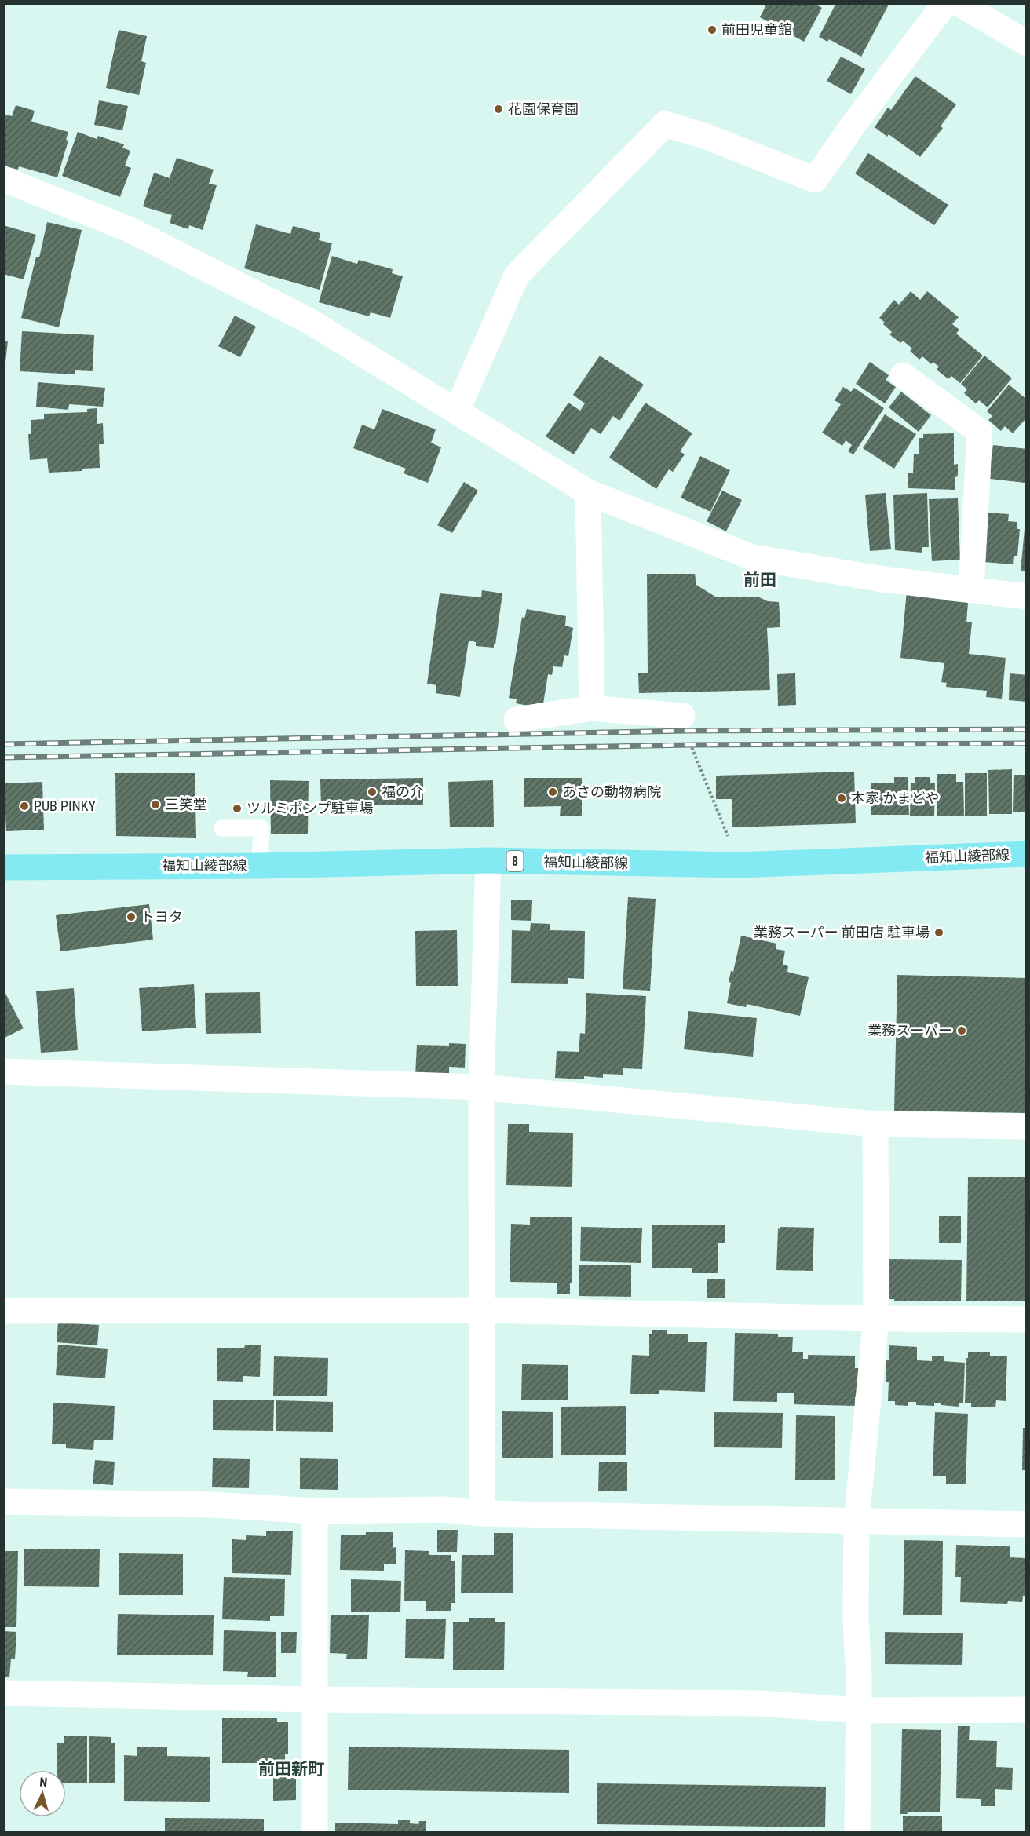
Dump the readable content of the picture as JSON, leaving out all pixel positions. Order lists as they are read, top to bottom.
{
  "streets": {
    "main road": ["福知山綾部線", "8"]
  },
  "districts": ["前田", "前田新町"],
  "places": [
    "前田児童館",
    "花園保育園",
    "福の介",
    "あさの動物病院",
    "本家 かまどや",
    "三笑堂",
    "PUB PINKY",
    "ツルミポンプ駐車場",
    "トヨタ",
    "業務スーパー 前田店 駐車場",
    "業務スーパー"
  ],
  "north": "top"
}
